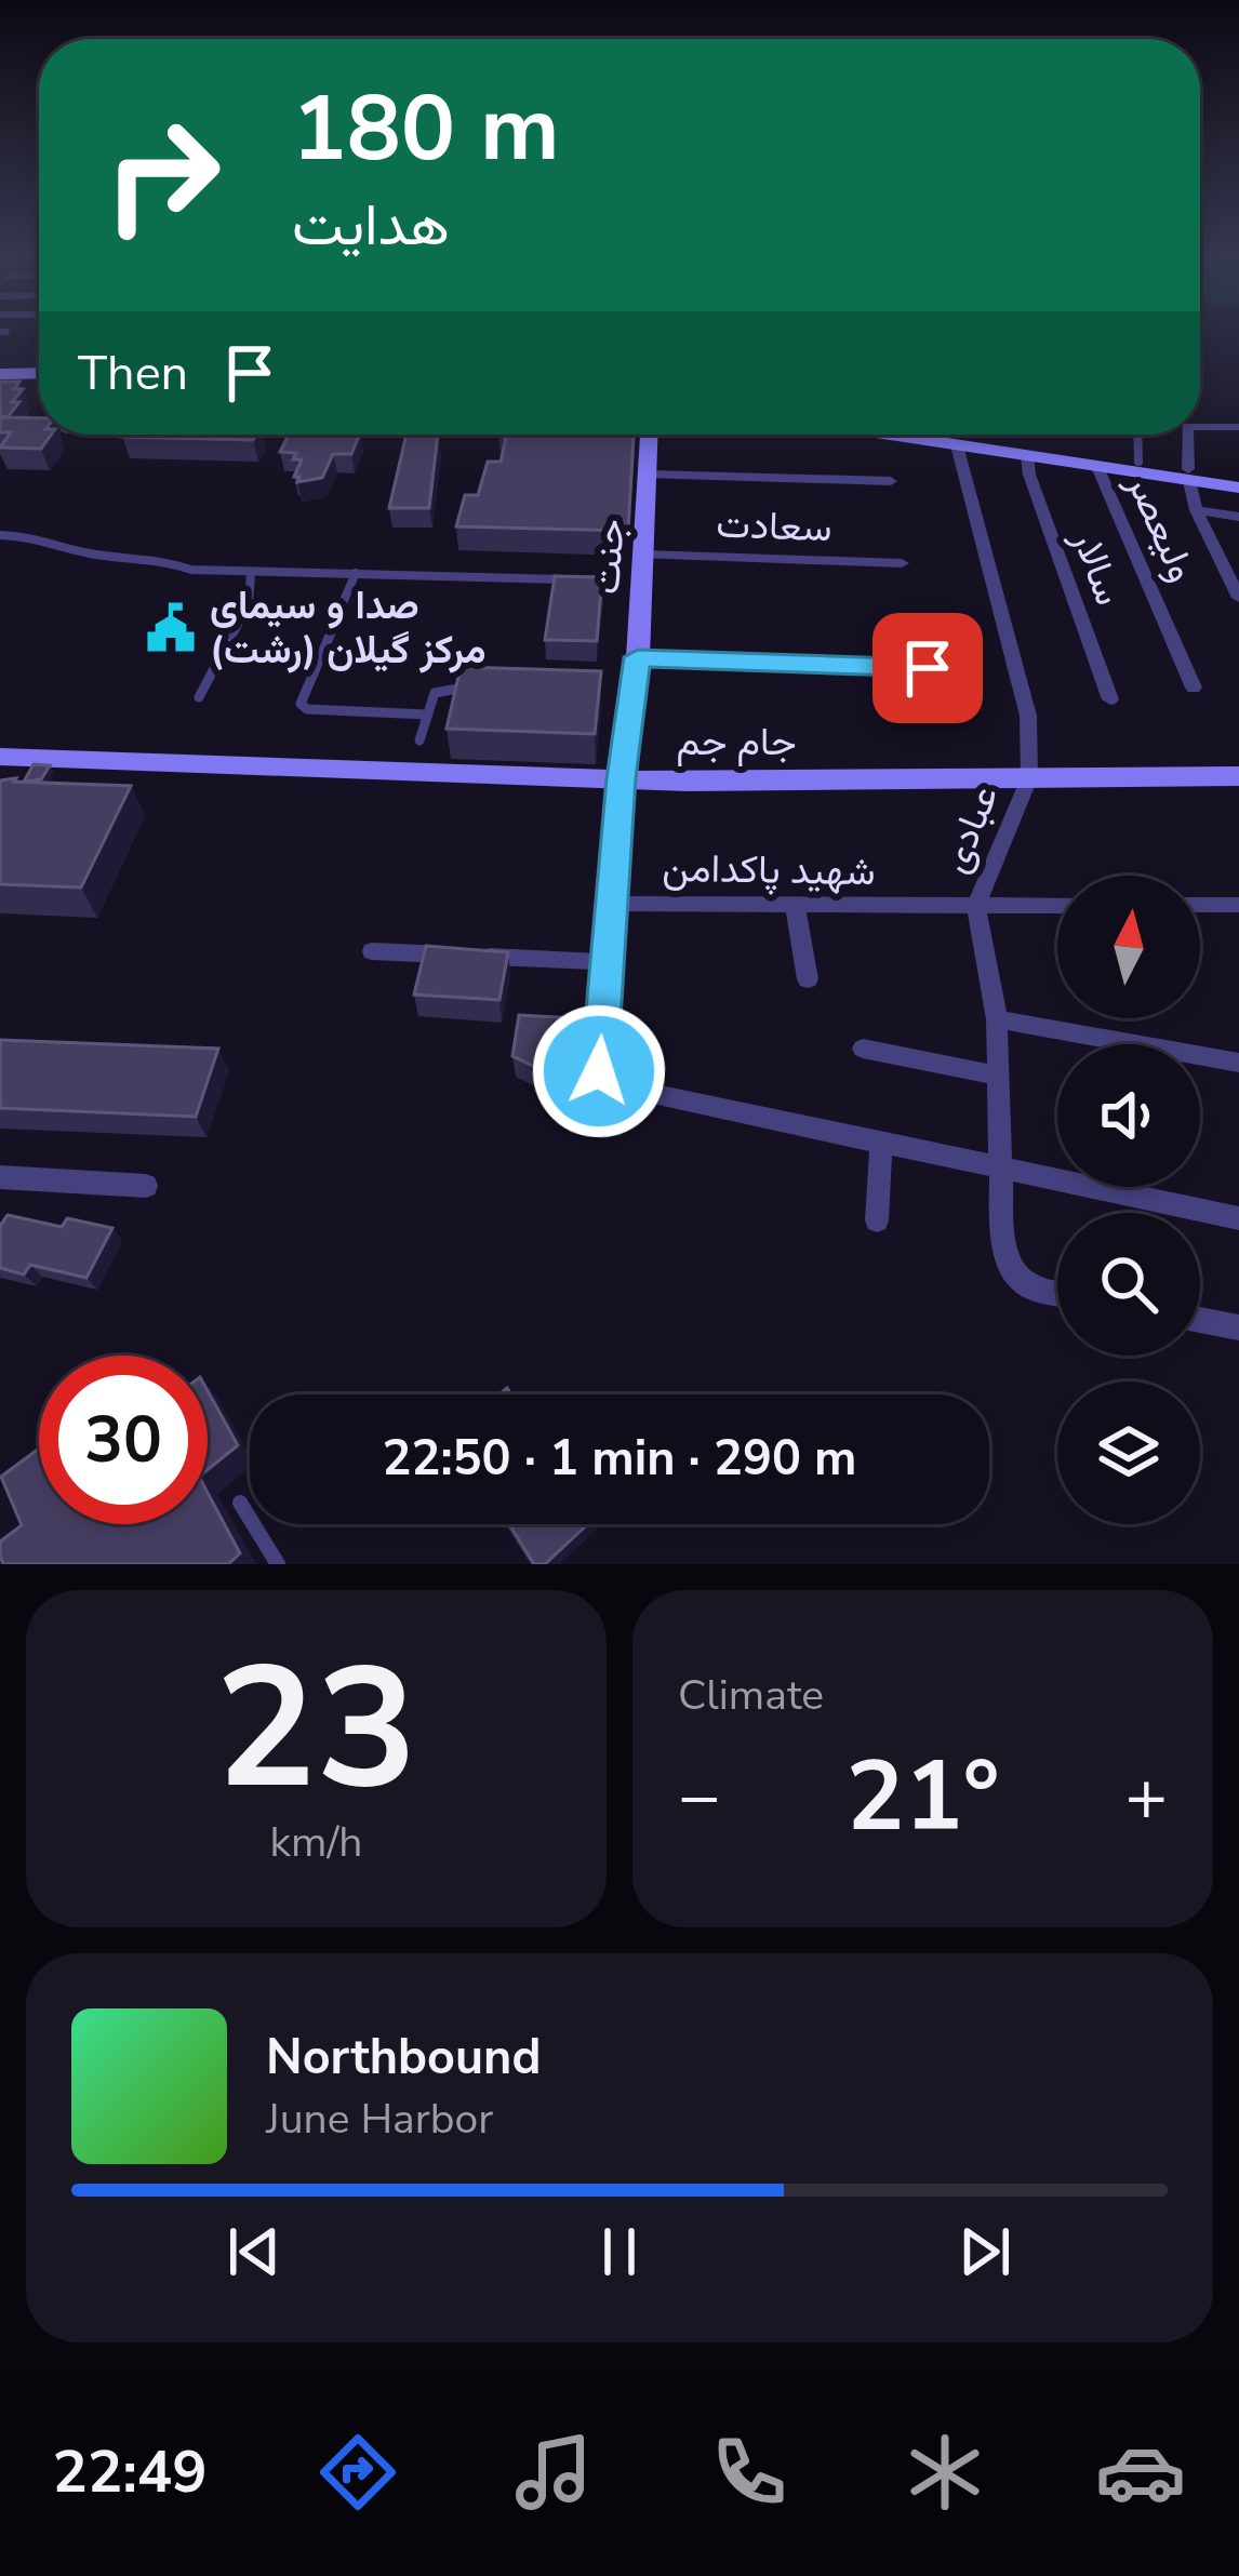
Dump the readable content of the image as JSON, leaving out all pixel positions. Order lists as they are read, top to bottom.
{
  "streets": {
    "street": [
      "سعادت",
      "ولیعصر",
      "جنت",
      "سالار",
      "جام جم",
      "عبادی",
      "شهید پاکدامن"
    ]
  },
  "crossings": [
    ["سعادت", "جنت"],
    ["جنت", "جام جم"],
    ["جنت", "شهید پاکدامن"],
    ["جام جم", "عبادی"],
    ["عبادی", "شهید پاکدامن"]
  ],
  "places": {
    "public building": ["صدا و سیمای مرکز گیلان (رشت)"]
  },
  "north": "top",
  "page": {
    "turn": ["180 m", "هدایت"],
    "then": "Then",
    "limit": "30",
    "trip": "22:50 · 1 min · 290 m",
    "tile": [
      ["23", "km/h"],
      "Climate"
    ],
    "heat": ["−", "21°", "+"],
    "song": ["Northbound", "June Harbor"],
    "tabs": "22:49"
  }
}
